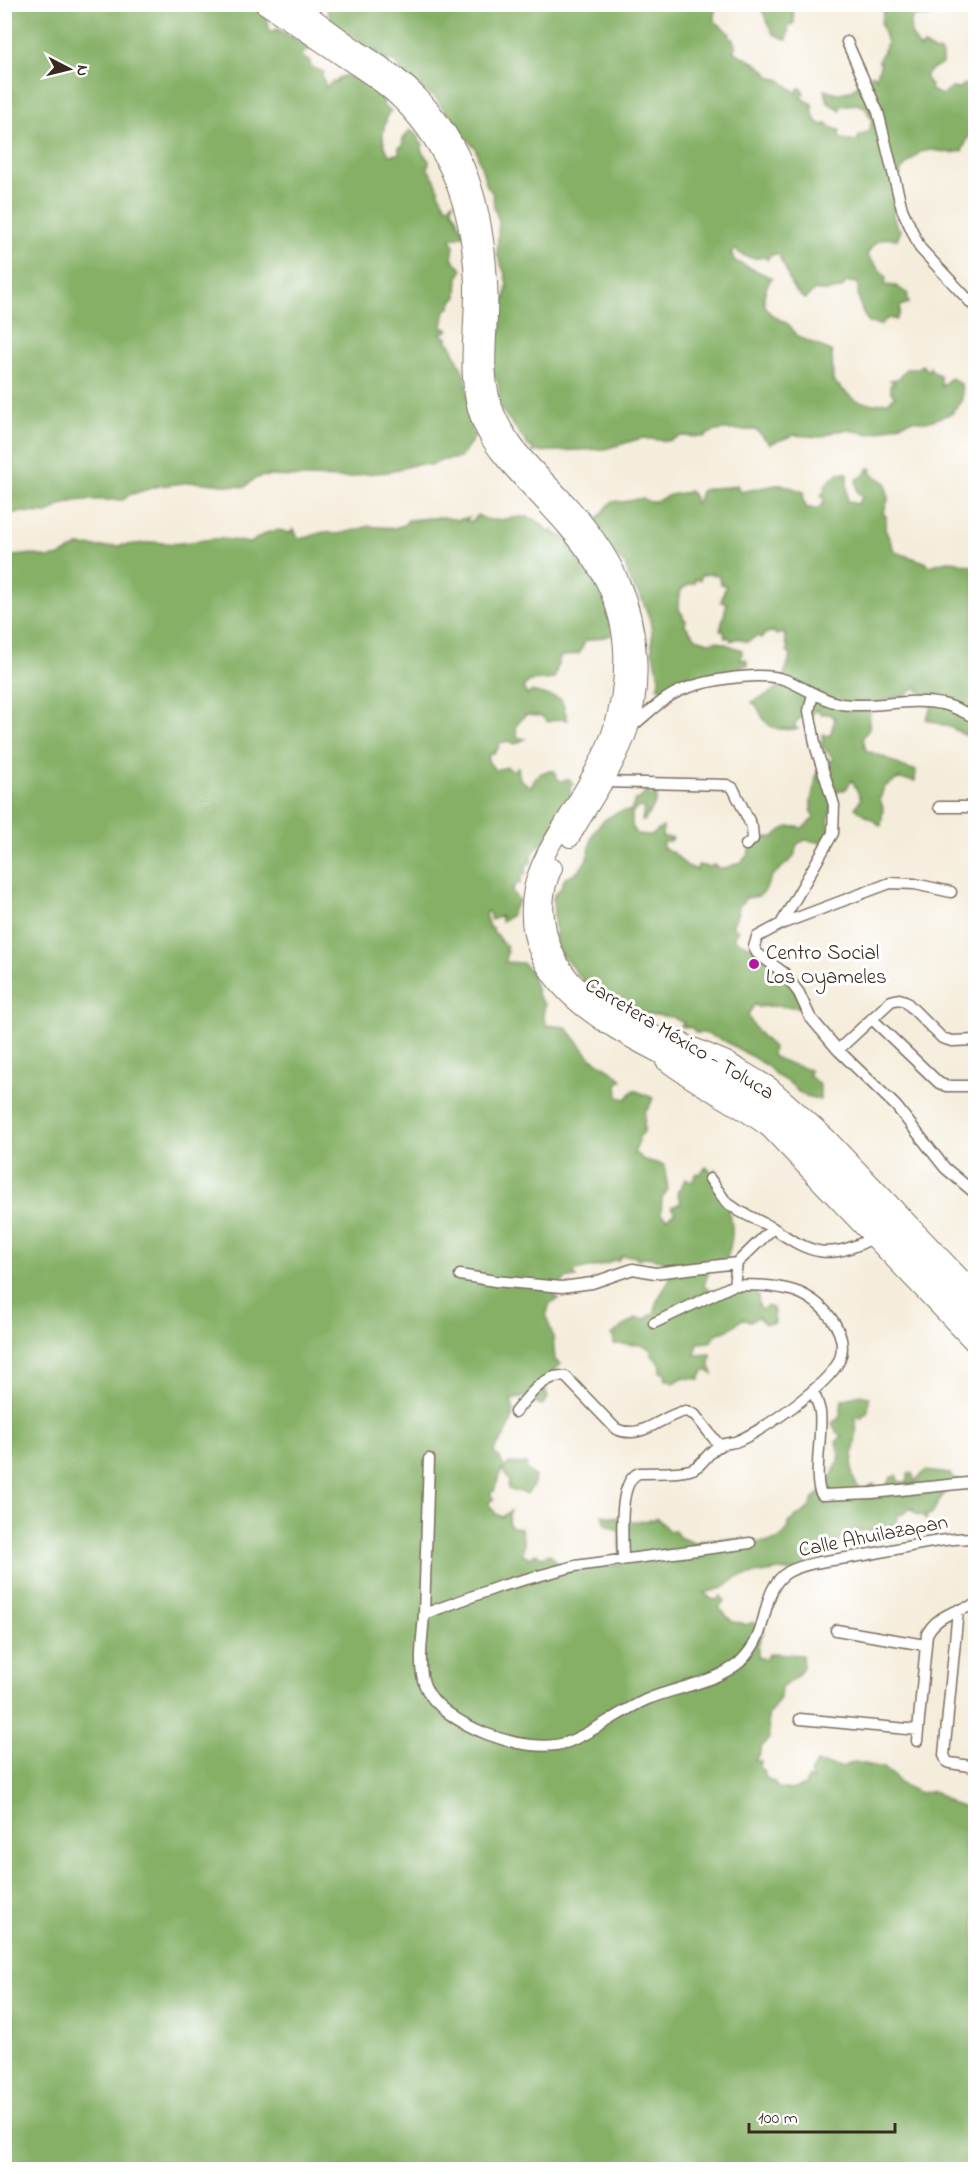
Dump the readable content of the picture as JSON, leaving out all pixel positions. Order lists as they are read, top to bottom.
{
  "streets": {
    "main road": ["Carretera México - Toluca"],
    "street": ["Calle Ahuilazapan"]
  },
  "places": ["Centro Social Los Oyameles"],
  "scale_bar": "100 m",
  "north": "right"
}
